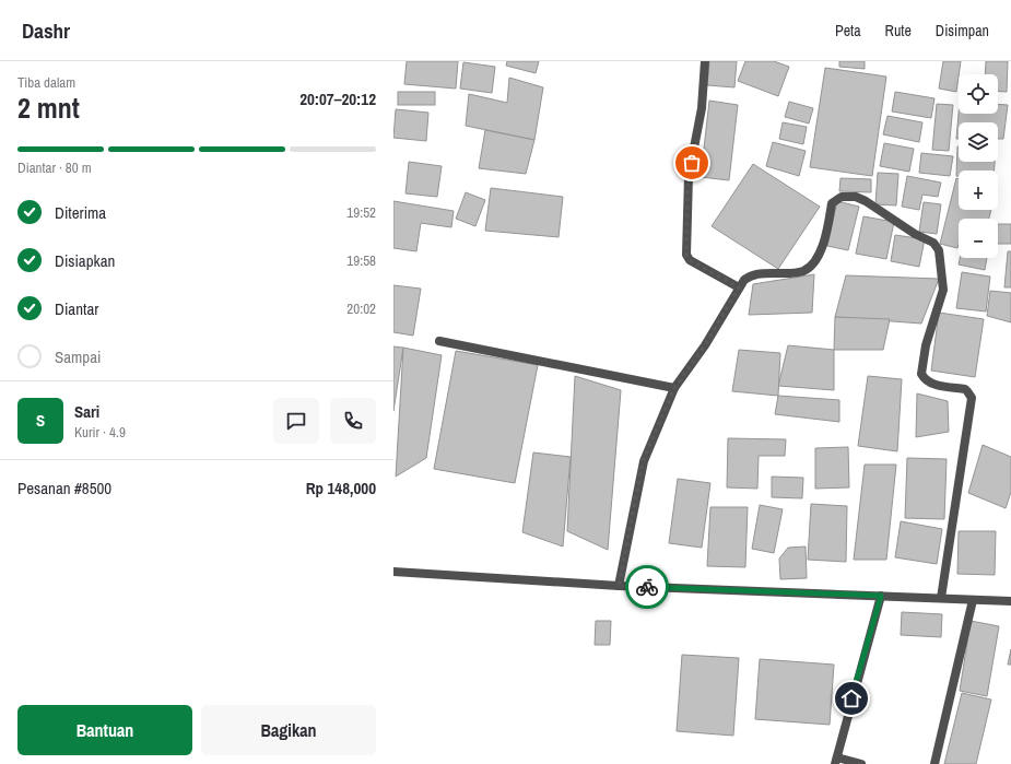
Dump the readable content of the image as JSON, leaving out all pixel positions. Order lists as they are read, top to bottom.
{
  "page": {
    "header": "Dashr",
    "nav": ["Peta", "Rute", "Disimpan"],
    "heading": ["2 mnt", "Tiba dalam", "20:07–20:12"],
    "panel": [
      "Sari",
      "Kurir · 4.9",
      "Pesanan #8500",
      "Rp 148,000"
    ],
    "map_buttons": ["+", "−"],
    "bar": "Diantar · 80 m",
    "list": [
      ["Diterima", "19:52"],
      ["Disiapkan", "19:58"],
      ["Diantar", "20:02"],
      "Sampai"
    ],
    "round": "S",
    "buttons": ["Bantuan", "Bagikan"]
  }
}
